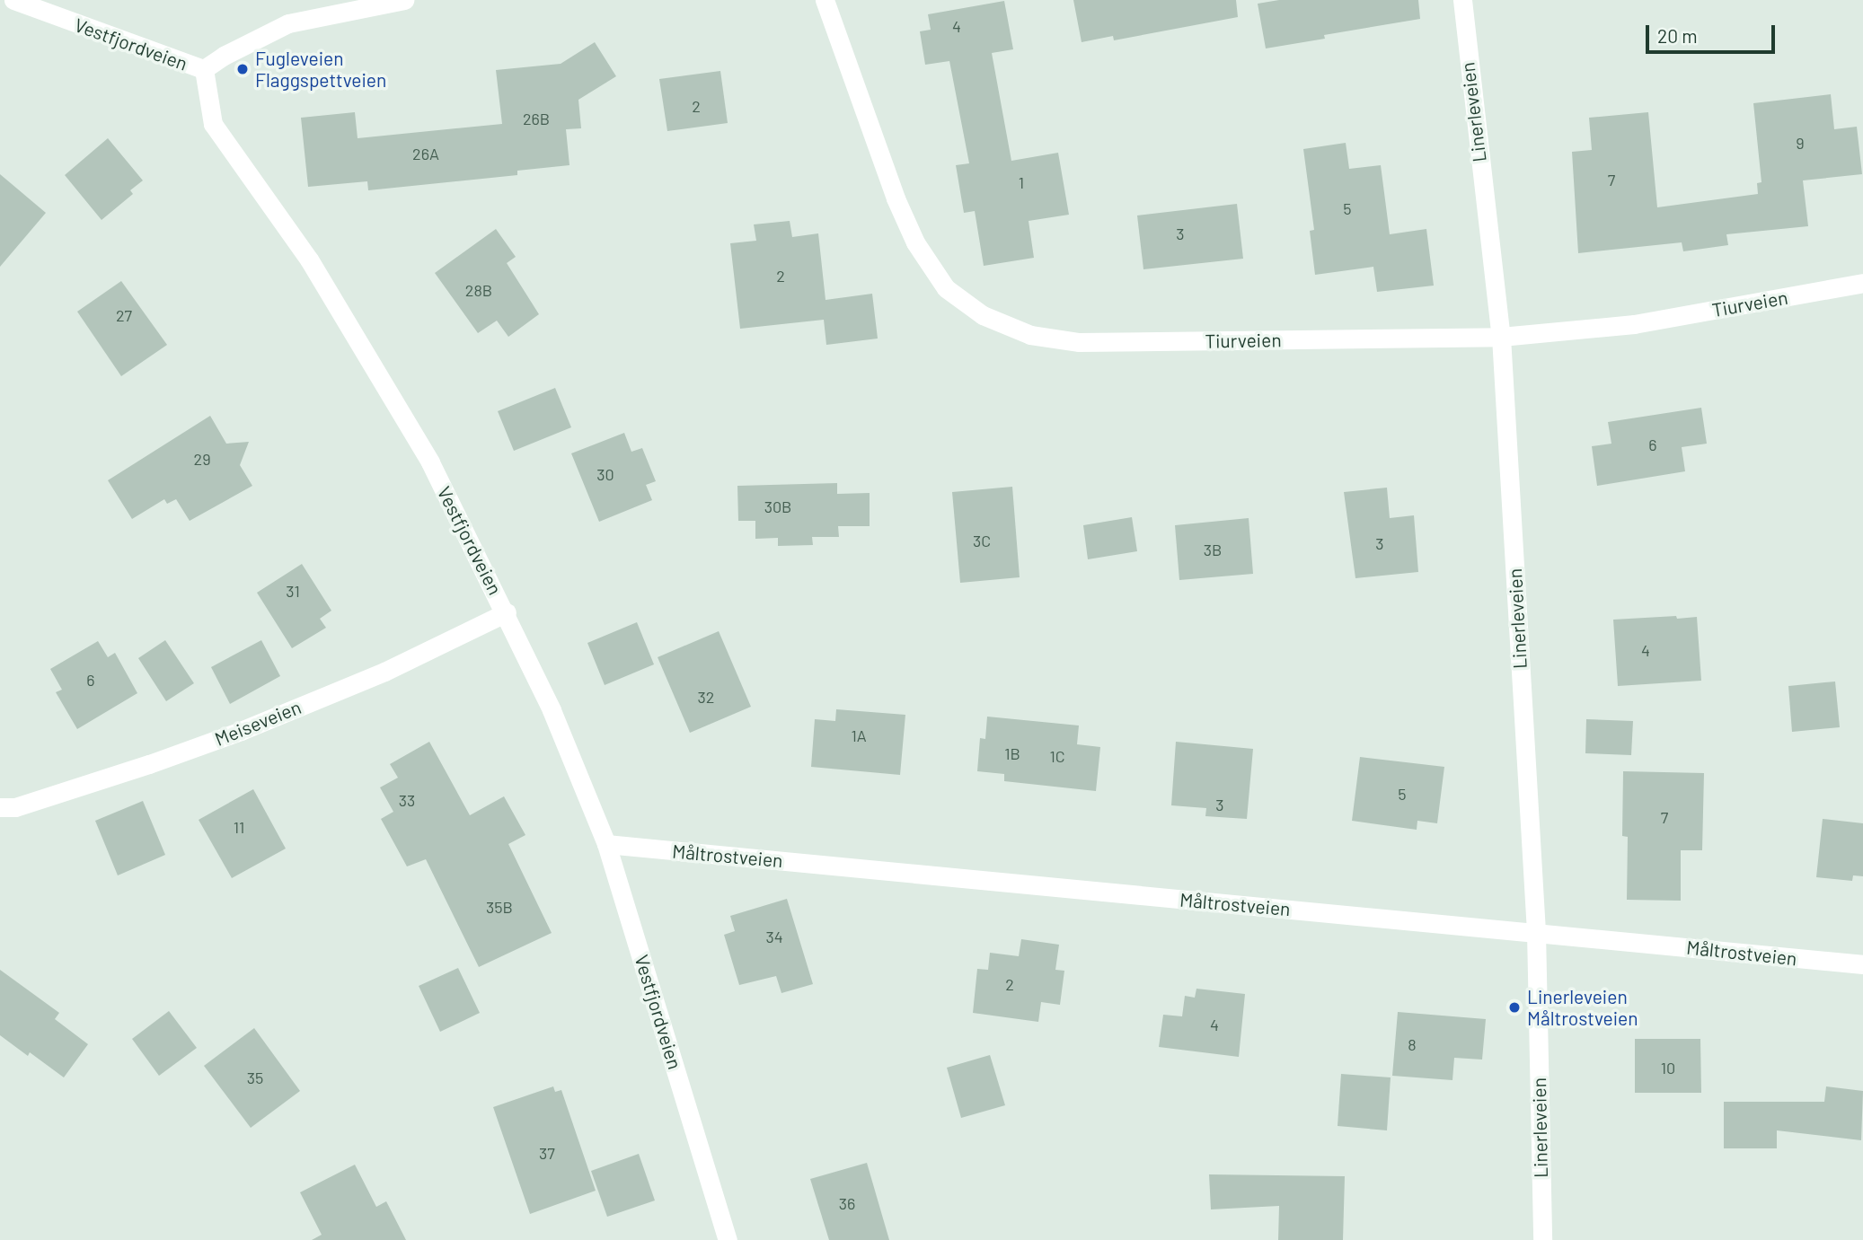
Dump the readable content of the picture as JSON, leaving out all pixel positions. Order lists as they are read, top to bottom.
{
  "streets": {
    "street": [
      "Vestfjordveien",
      "Linerleveien",
      "Tiurveien",
      "Meiseveien",
      "Måltrostveien"
    ]
  },
  "crossings": [
    ["Vestfjordveien", "Meiseveien"],
    ["Vestfjordveien", "Måltrostveien"],
    ["Linerleveien", "Tiurveien"],
    ["Linerleveien", "Måltrostveien"]
  ],
  "places": ["Fugleveien Flaggspettveien", "Linerleveien Måltrostveien"],
  "house_numbers": [
    "4",
    "2",
    "26B",
    "9",
    "26A",
    "7",
    "1",
    "5",
    "3",
    "2",
    "28B",
    "27",
    "6",
    "29",
    "30",
    "30B",
    "3C",
    "3",
    "3B",
    "31",
    "4",
    "6",
    "32",
    "1A",
    "1B",
    "1C",
    "5",
    "33",
    "3",
    "7",
    "11",
    "35B",
    "34",
    "2",
    "4",
    "8",
    "10",
    "35",
    "37",
    "36"
  ],
  "scale_bar": "20 m"
}
